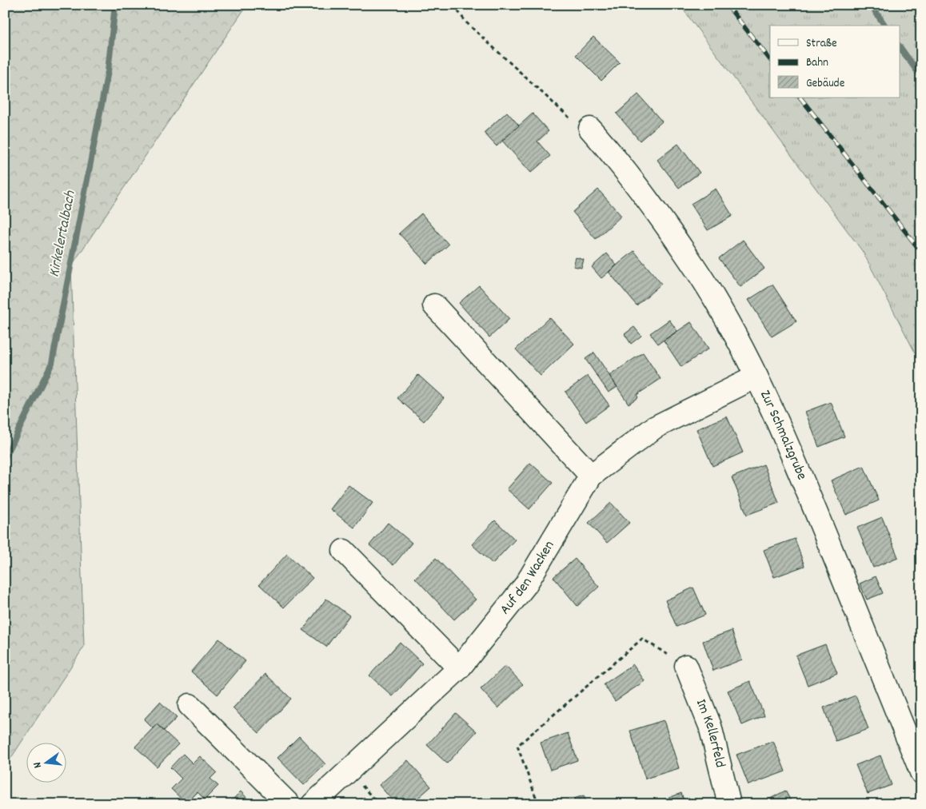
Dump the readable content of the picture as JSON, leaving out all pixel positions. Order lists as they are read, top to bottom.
{
  "streets": {
    "street": ["Zur Schmalzgrube", "Auf den Wacken", "Im Kellerfeld"]
  },
  "crossings": [
    ["Zur Schmalzgrube", "Auf den Wacken"]
  ],
  "water": ["Kirkelertalbach"],
  "legend": ["Straße", "Bahn", "Gebäude"],
  "north": "left"
}
